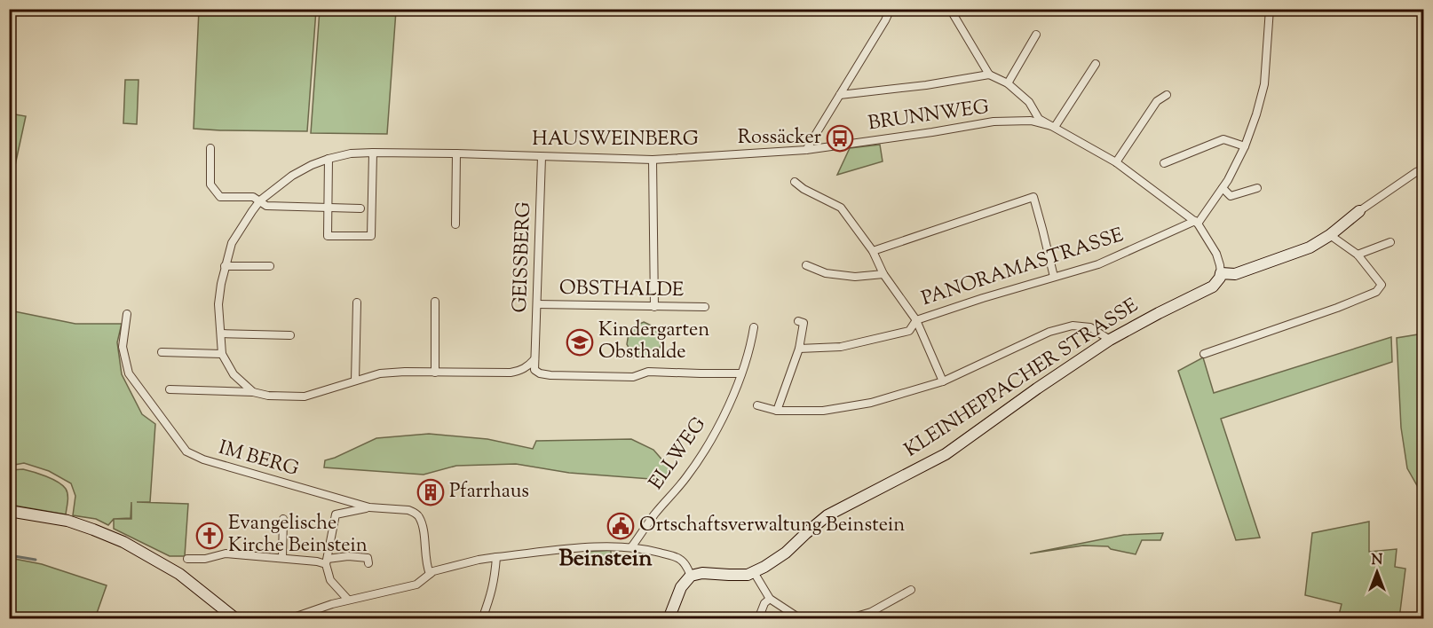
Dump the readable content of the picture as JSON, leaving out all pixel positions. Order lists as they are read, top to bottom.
{
  "streets": {
    "street": [
      "BRUNNWEG",
      "HAUSWEINBERG",
      "GEISSBERG",
      "PANORAMASTRASSE",
      "OBSTHALDE",
      "KLEINHEPPACHER STRASSE",
      "ELLWEG",
      "IM BERG"
    ]
  },
  "crossings": [
    ["BRUNNWEG", "HAUSWEINBERG"],
    ["BRUNNWEG", "PANORAMASTRASSE"],
    ["BRUNNWEG", "KLEINHEPPACHER STRASSE"],
    ["HAUSWEINBERG", "GEISSBERG"],
    ["GEISSBERG", "OBSTHALDE"]
  ],
  "districts": ["Beinstein"],
  "places": {
    "bus stop": ["Rossäcker"],
    "school or university": ["Kindergarten Obsthalde"],
    "building": ["Pfarrhaus"],
    "public building": ["Ortschaftsverwaltung Beinstein"],
    "church": ["Evangelische Kirche Beinstein"]
  },
  "north": "top"
}
